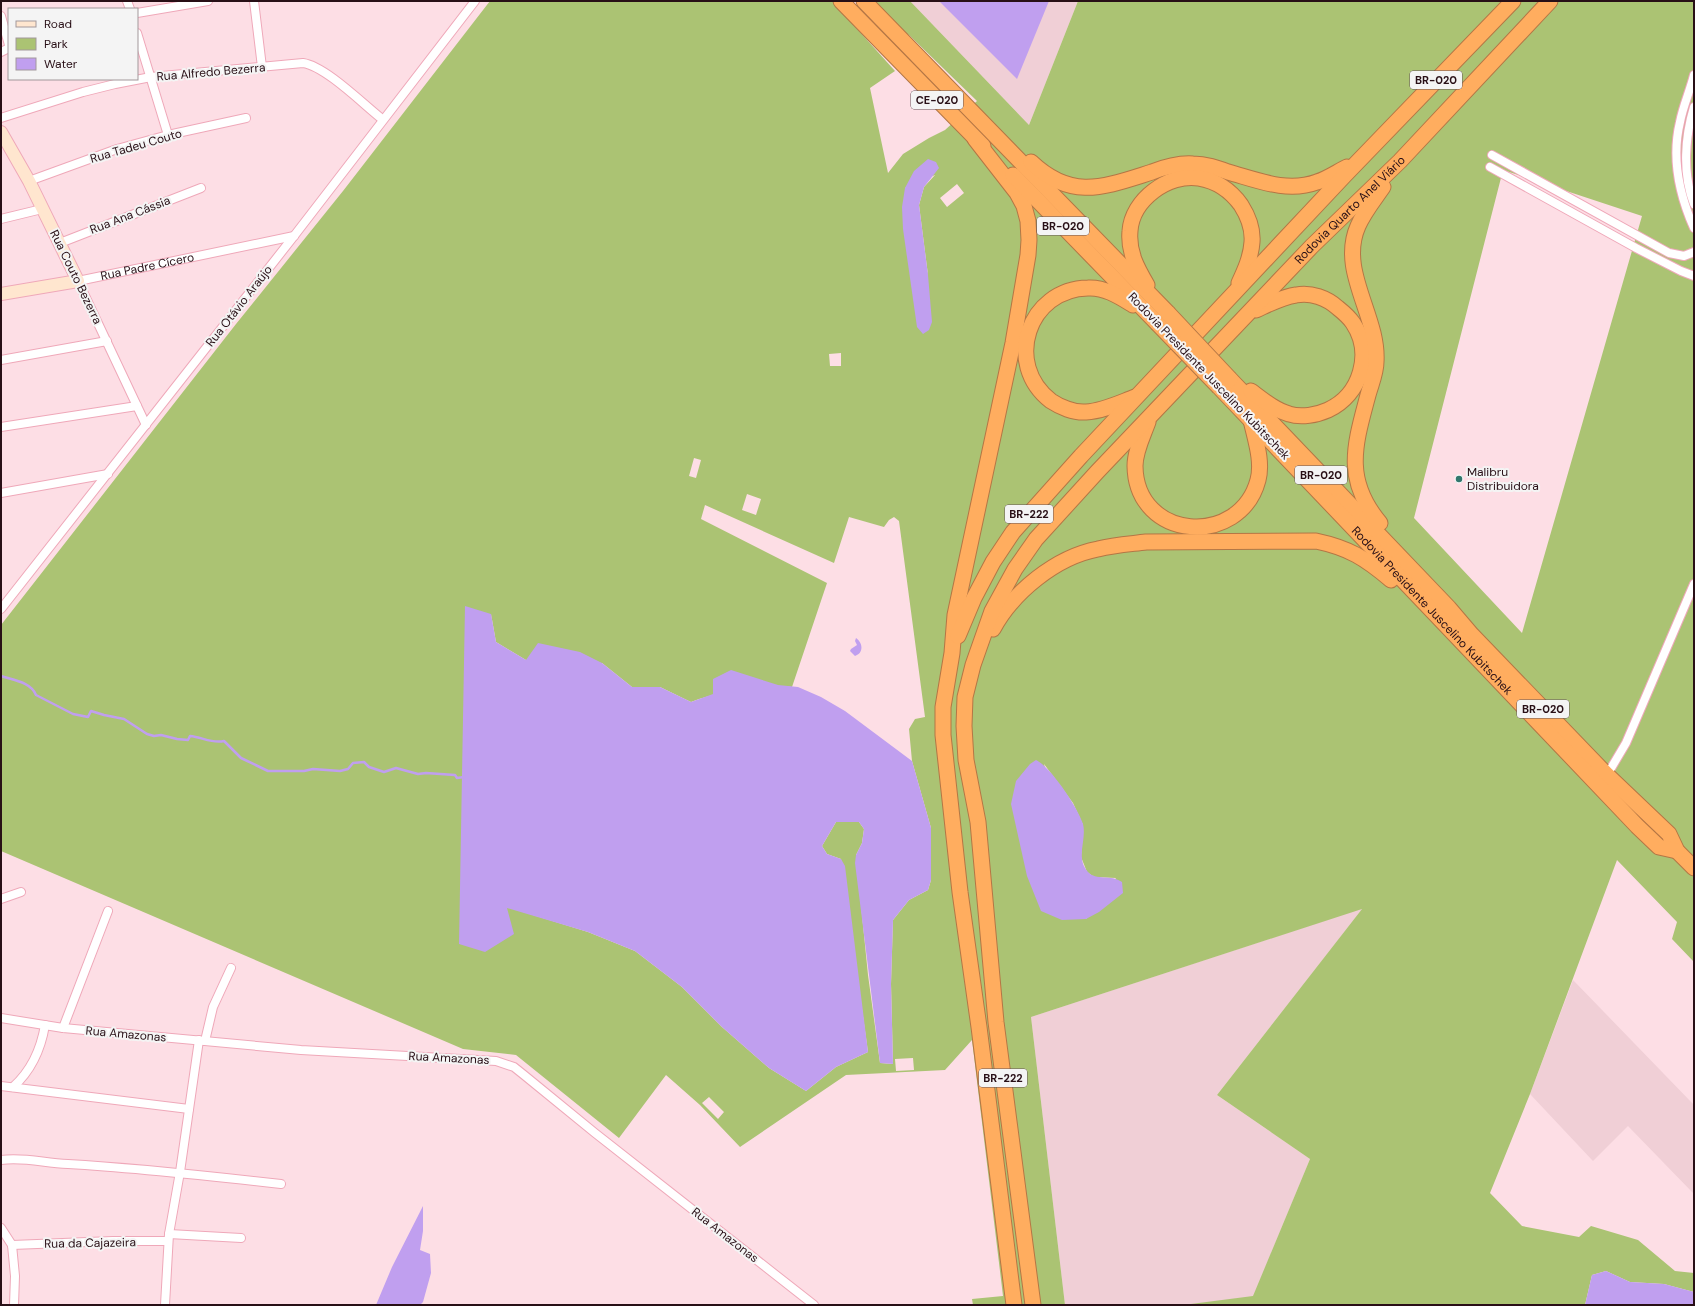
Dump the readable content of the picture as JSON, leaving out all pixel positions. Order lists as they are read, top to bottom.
{
  "streets": {
    "highway": [
      "BR-020",
      "CE-020",
      "Rodovia Quarto Anel Viário",
      "Rodovia Presidente Juscelino Kubitschek",
      "BR-222"
    ],
    "street": [
      "Rua Alfredo Bezerra",
      "Rua Tadeu Couto",
      "Rua Ana Cássia",
      "Rua Padre Cícero",
      "Rua Couto Bezerra",
      "Rua Otávio Araújo",
      "Rua Amazonas",
      "Rua da Cajazeira"
    ]
  },
  "crossings": [
    ["Rua Alfredo Bezerra", "Rua Otávio Araújo"],
    ["BR-020", "BR-222"],
    ["Rua Tadeu Couto", "Rua Couto Bezerra"],
    ["Rodovia Quarto Anel Viário", "BR-222"],
    ["Rua Ana Cássia", "Rua Couto Bezerra"],
    ["Rua Padre Cícero", "Rua Couto Bezerra"],
    ["Rua Padre Cícero", "Rua Otávio Araújo"],
    ["Rua Couto Bezerra", "Rua Otávio Araújo"]
  ],
  "places": ["Malibru Distribuidora"],
  "legend": ["Road", "Park", "Water"]
}
